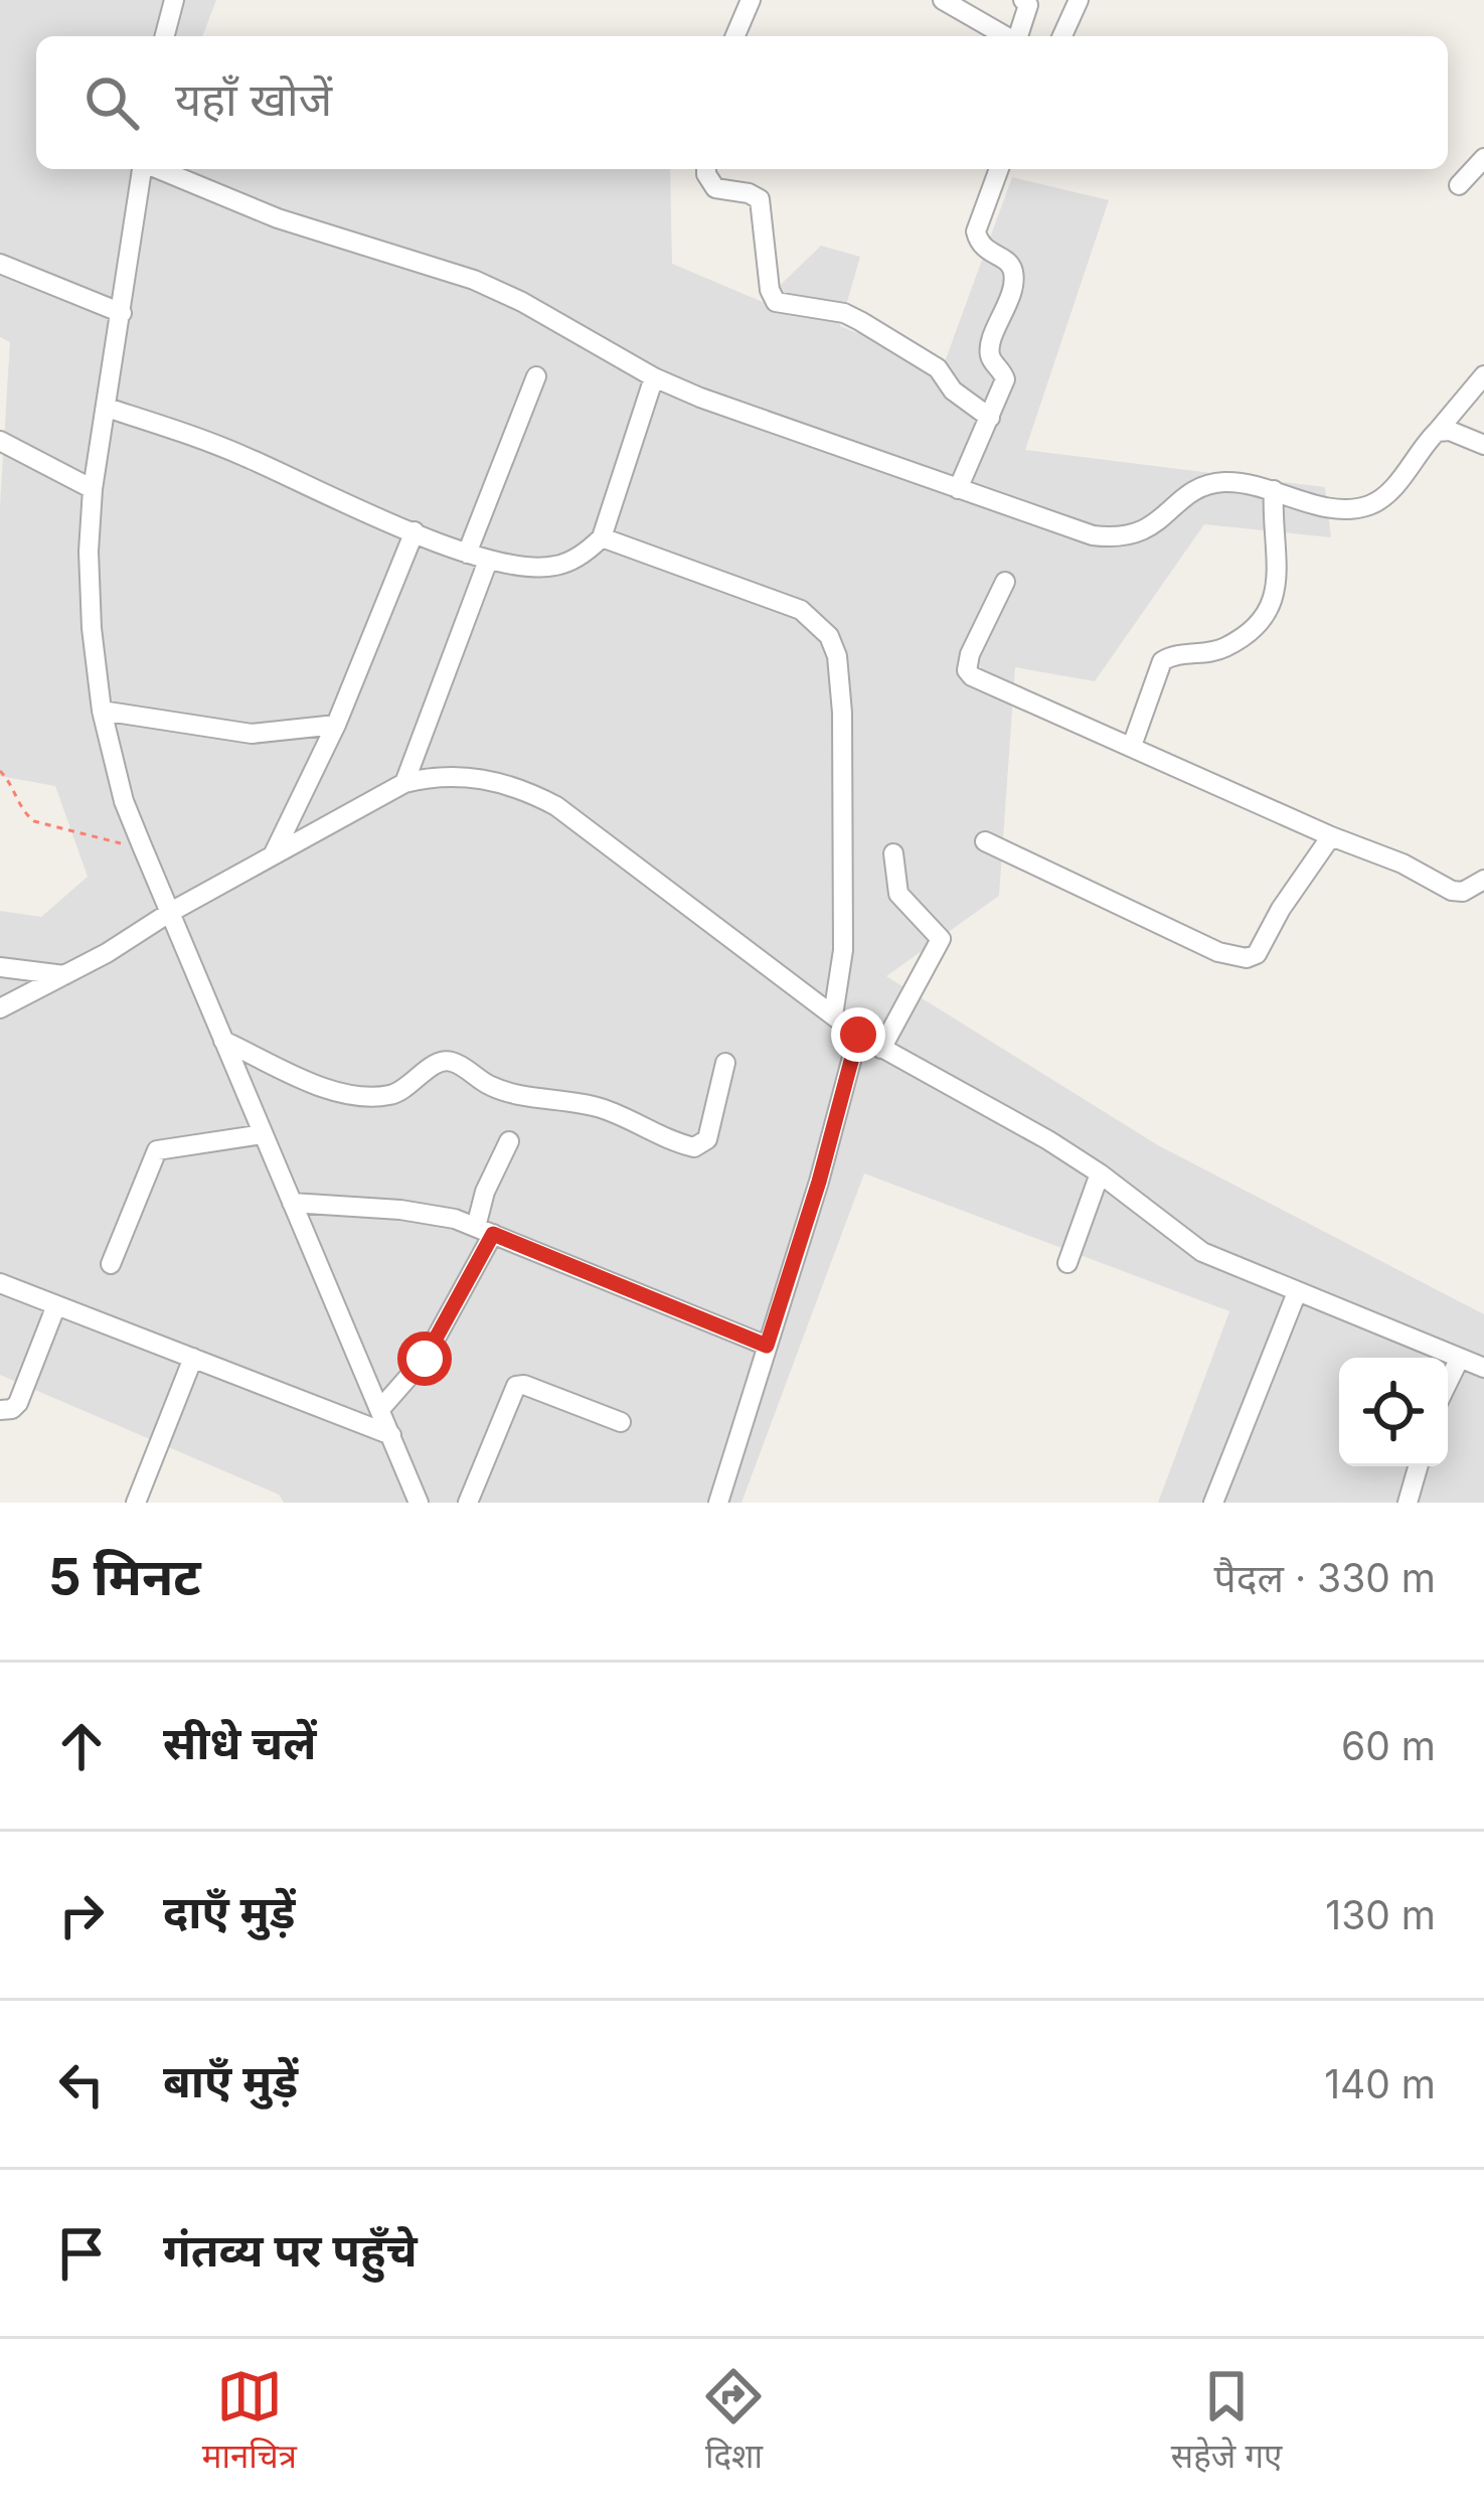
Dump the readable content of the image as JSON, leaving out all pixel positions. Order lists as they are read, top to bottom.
{
  "page": {
    "search": "यहाँ खोजें",
    "heading": ["5 मिनट", "पैदल · 330 m"],
    "list": [
      ["सीधे चलें", "60 m"],
      ["दाएँ मुड़ें", "130 m"],
      ["बाएँ मुड़ें", "140 m"],
      "गंतव्य पर पहुँचे"
    ],
    "nav": ["मानचित्र", "दिशा", "सहेजे गए"]
  }
}
